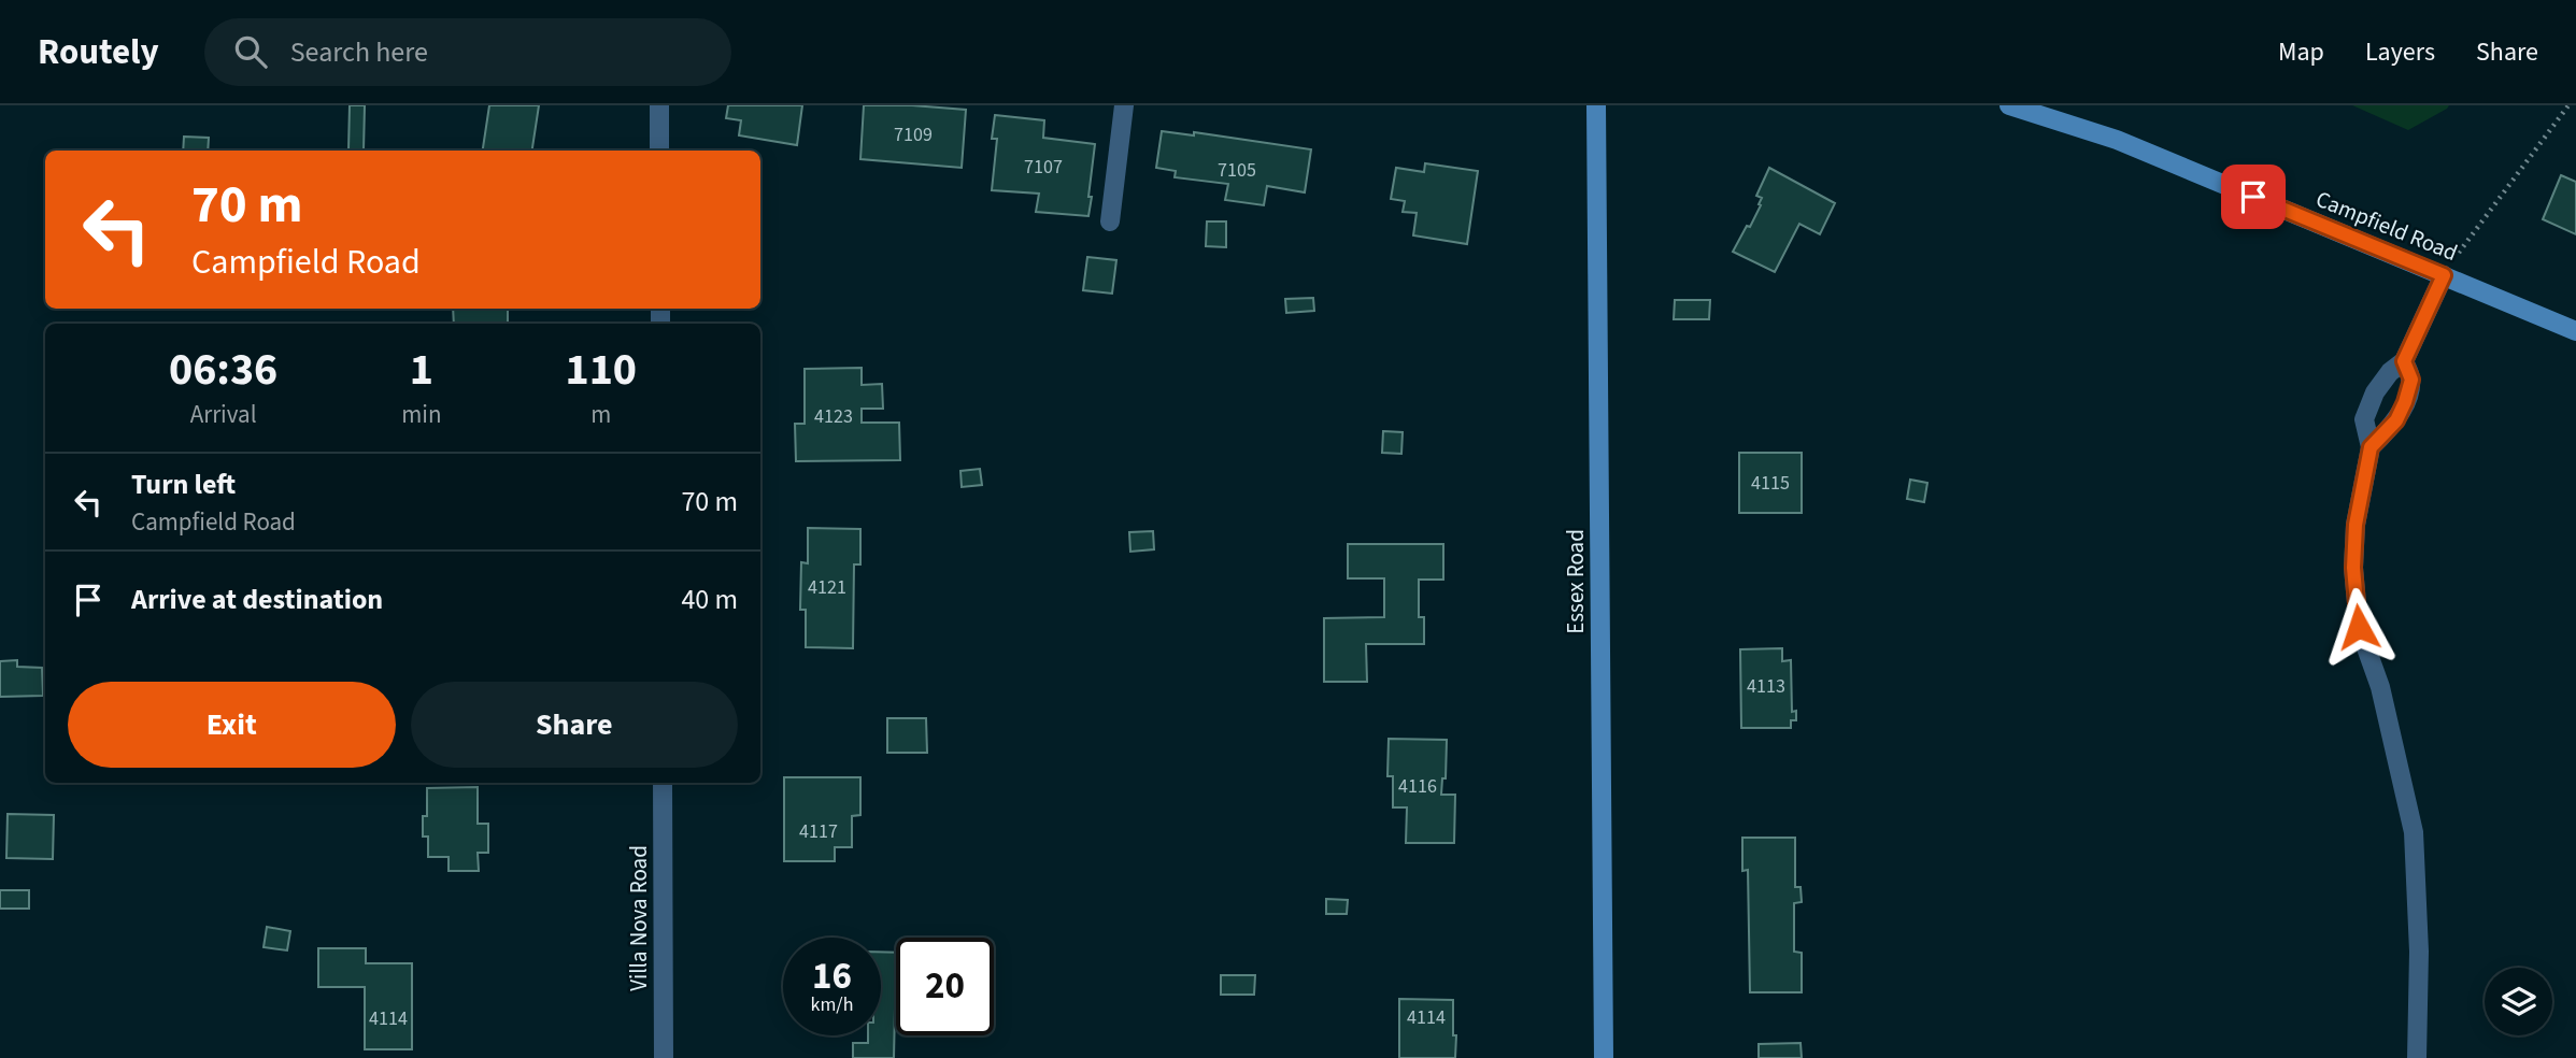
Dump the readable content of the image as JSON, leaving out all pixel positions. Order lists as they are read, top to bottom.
{
  "streets": {
    "street": ["Campfield Road", "Essex Road", "Villa Nova Road"]
  },
  "house_numbers": [
    "7109",
    "7107",
    "7105",
    "4123",
    "4115",
    "4121",
    "4113",
    "4116",
    "4117",
    "4114",
    "4114"
  ],
  "page": {
    "header": "Routely",
    "search": "Search here",
    "nav": ["Map", "Layers", "Share"],
    "turn": ["70 m", "Campfield Road"],
    "eta": [
      "06:36",
      "Arrival",
      "1",
      "min",
      "110",
      "m"
    ],
    "list": [
      {
        "name": "Turn left",
        "note": "Campfield Road",
        "value": "70 m"
      },
      {
        "name": "Arrive at destination",
        "value": "40 m"
      }
    ],
    "buttons": ["Exit", "Share"],
    "speed": "16 km/h",
    "limit": "20"
  }
}
